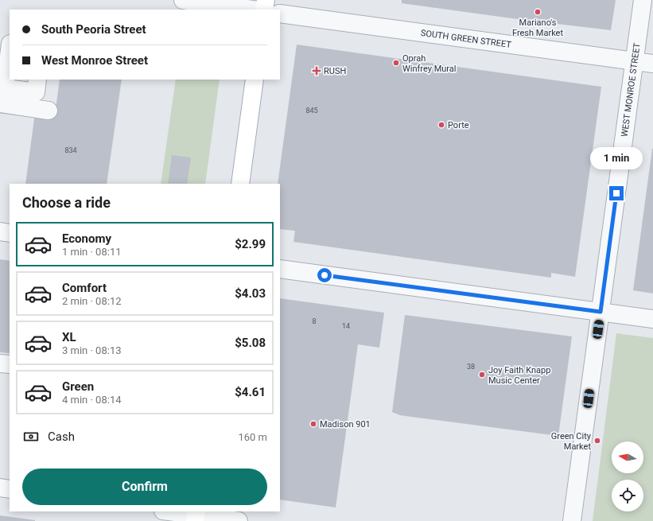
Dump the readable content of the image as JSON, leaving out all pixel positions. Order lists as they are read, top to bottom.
{
  "streets": {
    "street": ["SOUTH GREEN STREET", "WEST MONROE STREET"]
  },
  "crossings": [
    ["SOUTH GREEN STREET", "WEST MONROE STREET"]
  ],
  "places": {
    "other": [
      "Mariano's Fresh Market",
      "Oprah Winfrey Mural",
      "Porte",
      "Joy Faith Knapp Music Center",
      "Madison 901",
      "Green City Market"
    ],
    "health": ["RUSH"]
  },
  "house_numbers": [
    "845",
    "834",
    "8",
    "14",
    "38"
  ],
  "north": "left",
  "page": {
    "banner": ["South Peoria Street", "West Monroe Street"],
    "bubble": "1 min",
    "heading": "Choose a ride",
    "list": [
      {
        "name": "Economy",
        "note": "1 min · 08:11",
        "value": "$2.99"
      },
      {
        "name": "Comfort",
        "note": "2 min · 08:12",
        "value": "$4.03"
      },
      {
        "name": "XL",
        "note": "3 min · 08:13",
        "value": "$5.08"
      },
      {
        "name": "Green",
        "note": "4 min · 08:14",
        "value": "$4.61"
      }
    ],
    "pay": ["Cash", "160 m"],
    "buttons": "Confirm"
  }
}
